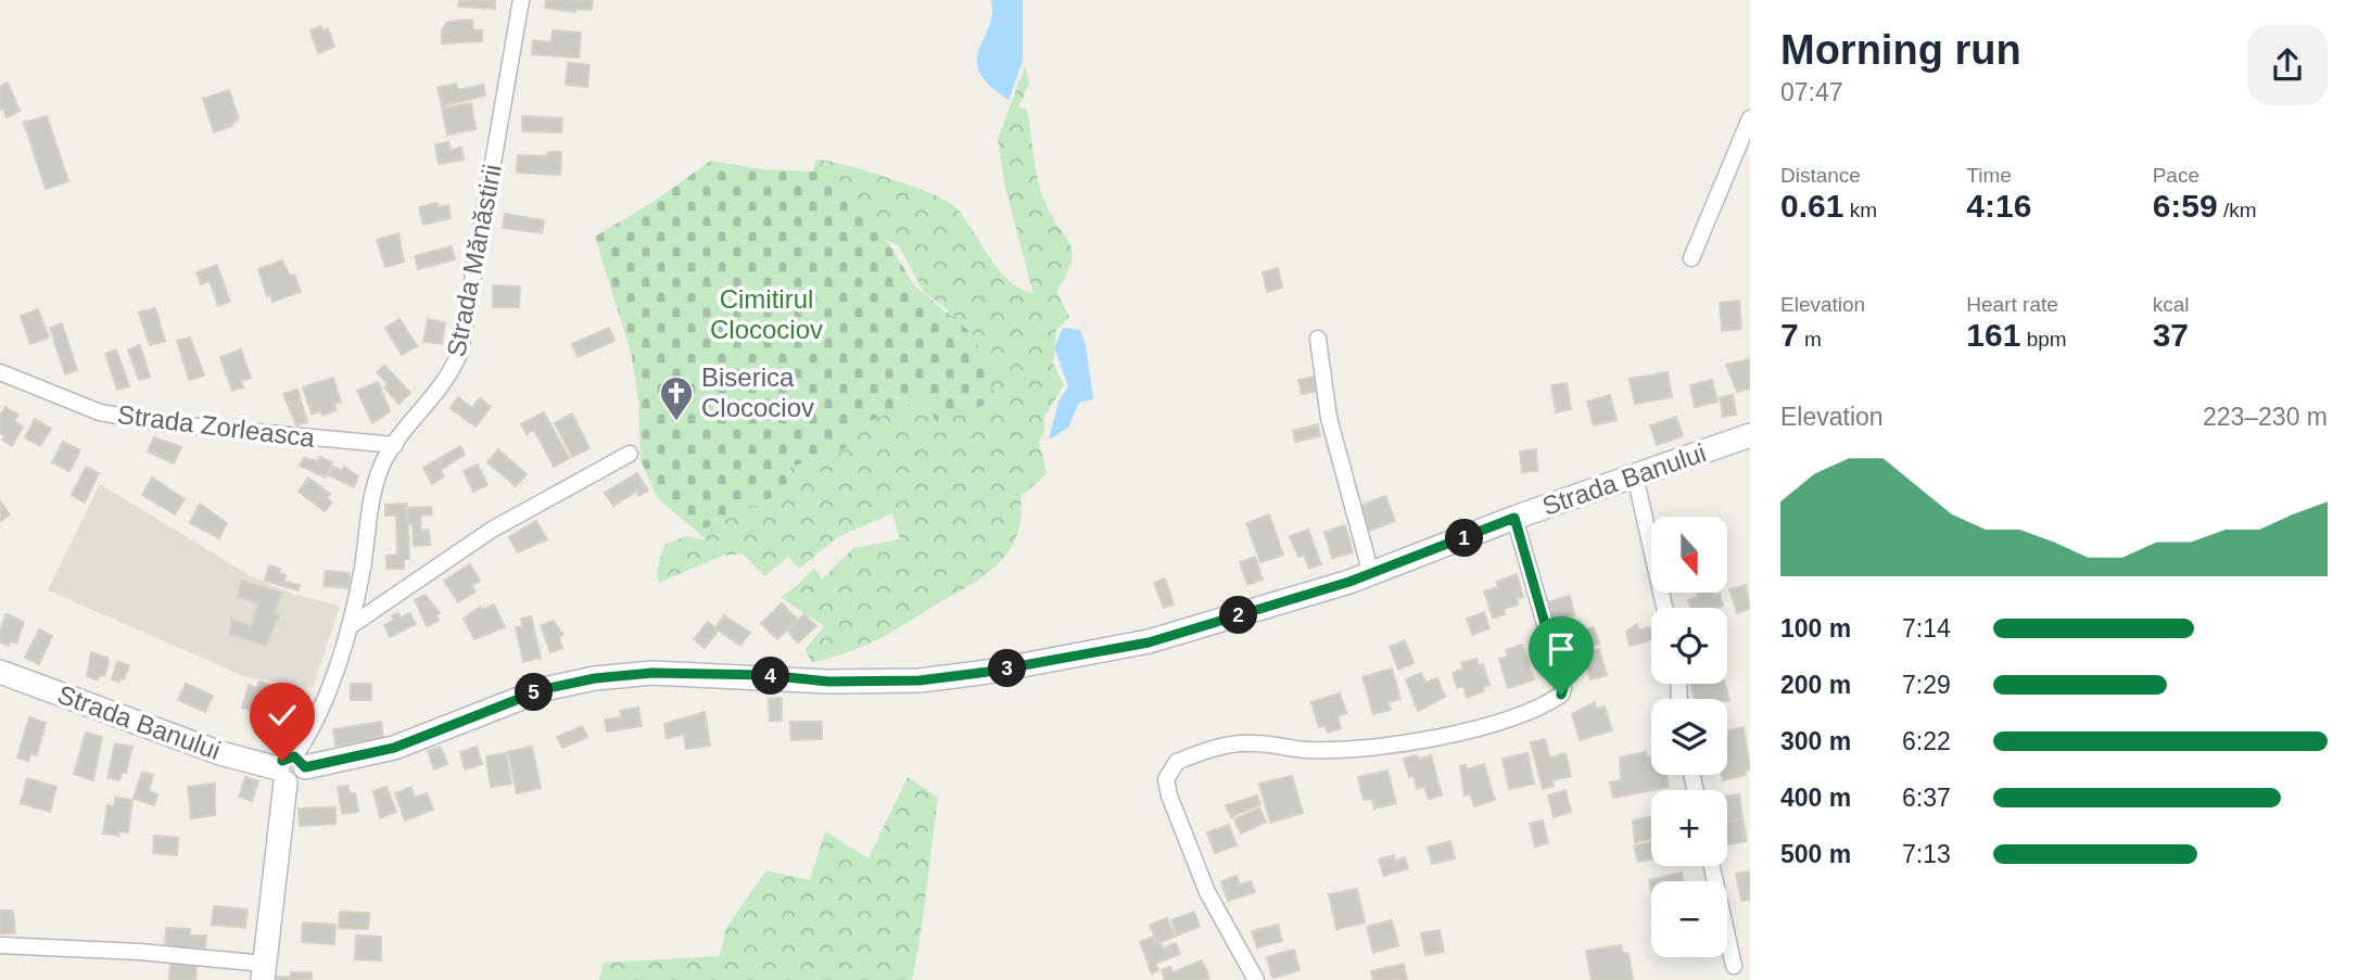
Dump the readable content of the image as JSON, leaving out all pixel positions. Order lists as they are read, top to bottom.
{
  "streets": {
    "street": ["Strada Mănăstirii", "Strada Zorleasca", "Strada Banului"]
  },
  "crossings": [
    ["Strada Mănăstirii", "Strada Zorleasca"],
    ["Strada Mănăstirii", "Strada Banului"]
  ],
  "parks": ["Cimitirul Clocociov"],
  "places": {
    "church": ["Biserica Clocociov"]
  },
  "north": "bottom",
  "page": {
    "heading": ["Morning run", "07:47"],
    "stats": [
      ["Distance", "0.61 km"],
      ["Time", "4:16"],
      ["Pace", "6:59 /km"],
      ["Elevation", "7 m"],
      ["Heart rate", "161 bpm"],
      ["kcal", "37"]
    ],
    "chart": ["Elevation", "223–230 m"],
    "map_buttons": ["+", "−"],
    "pins": [
      "1",
      "2",
      "3",
      "4",
      "5"
    ],
    "list": [
      {
        "name": "100 m",
        "note": "7:14"
      },
      {
        "name": "200 m",
        "note": "7:29"
      },
      {
        "name": "300 m",
        "note": "6:22"
      },
      {
        "name": "400 m",
        "note": "6:37"
      },
      {
        "name": "500 m",
        "note": "7:13"
      }
    ]
  }
}
